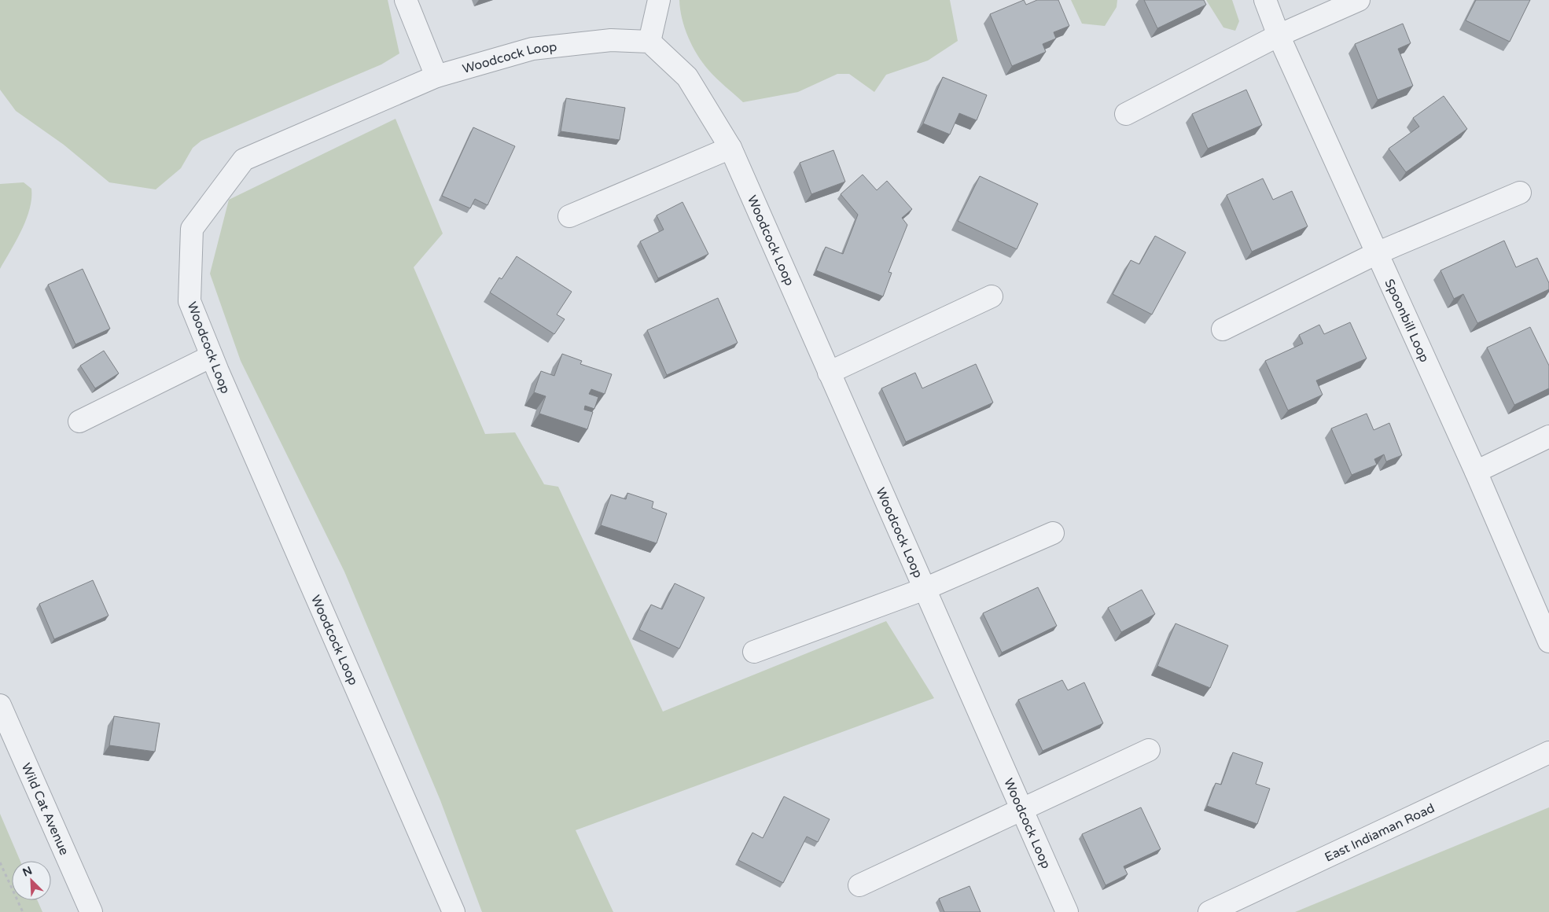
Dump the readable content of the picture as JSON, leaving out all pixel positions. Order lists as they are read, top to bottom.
{
  "streets": {
    "street": [
      "Woodcock Loop",
      "Spoonbill Loop",
      "Wild Cat Avenue",
      "East Indiaman Road"
    ]
  },
  "north": "top left"
}
